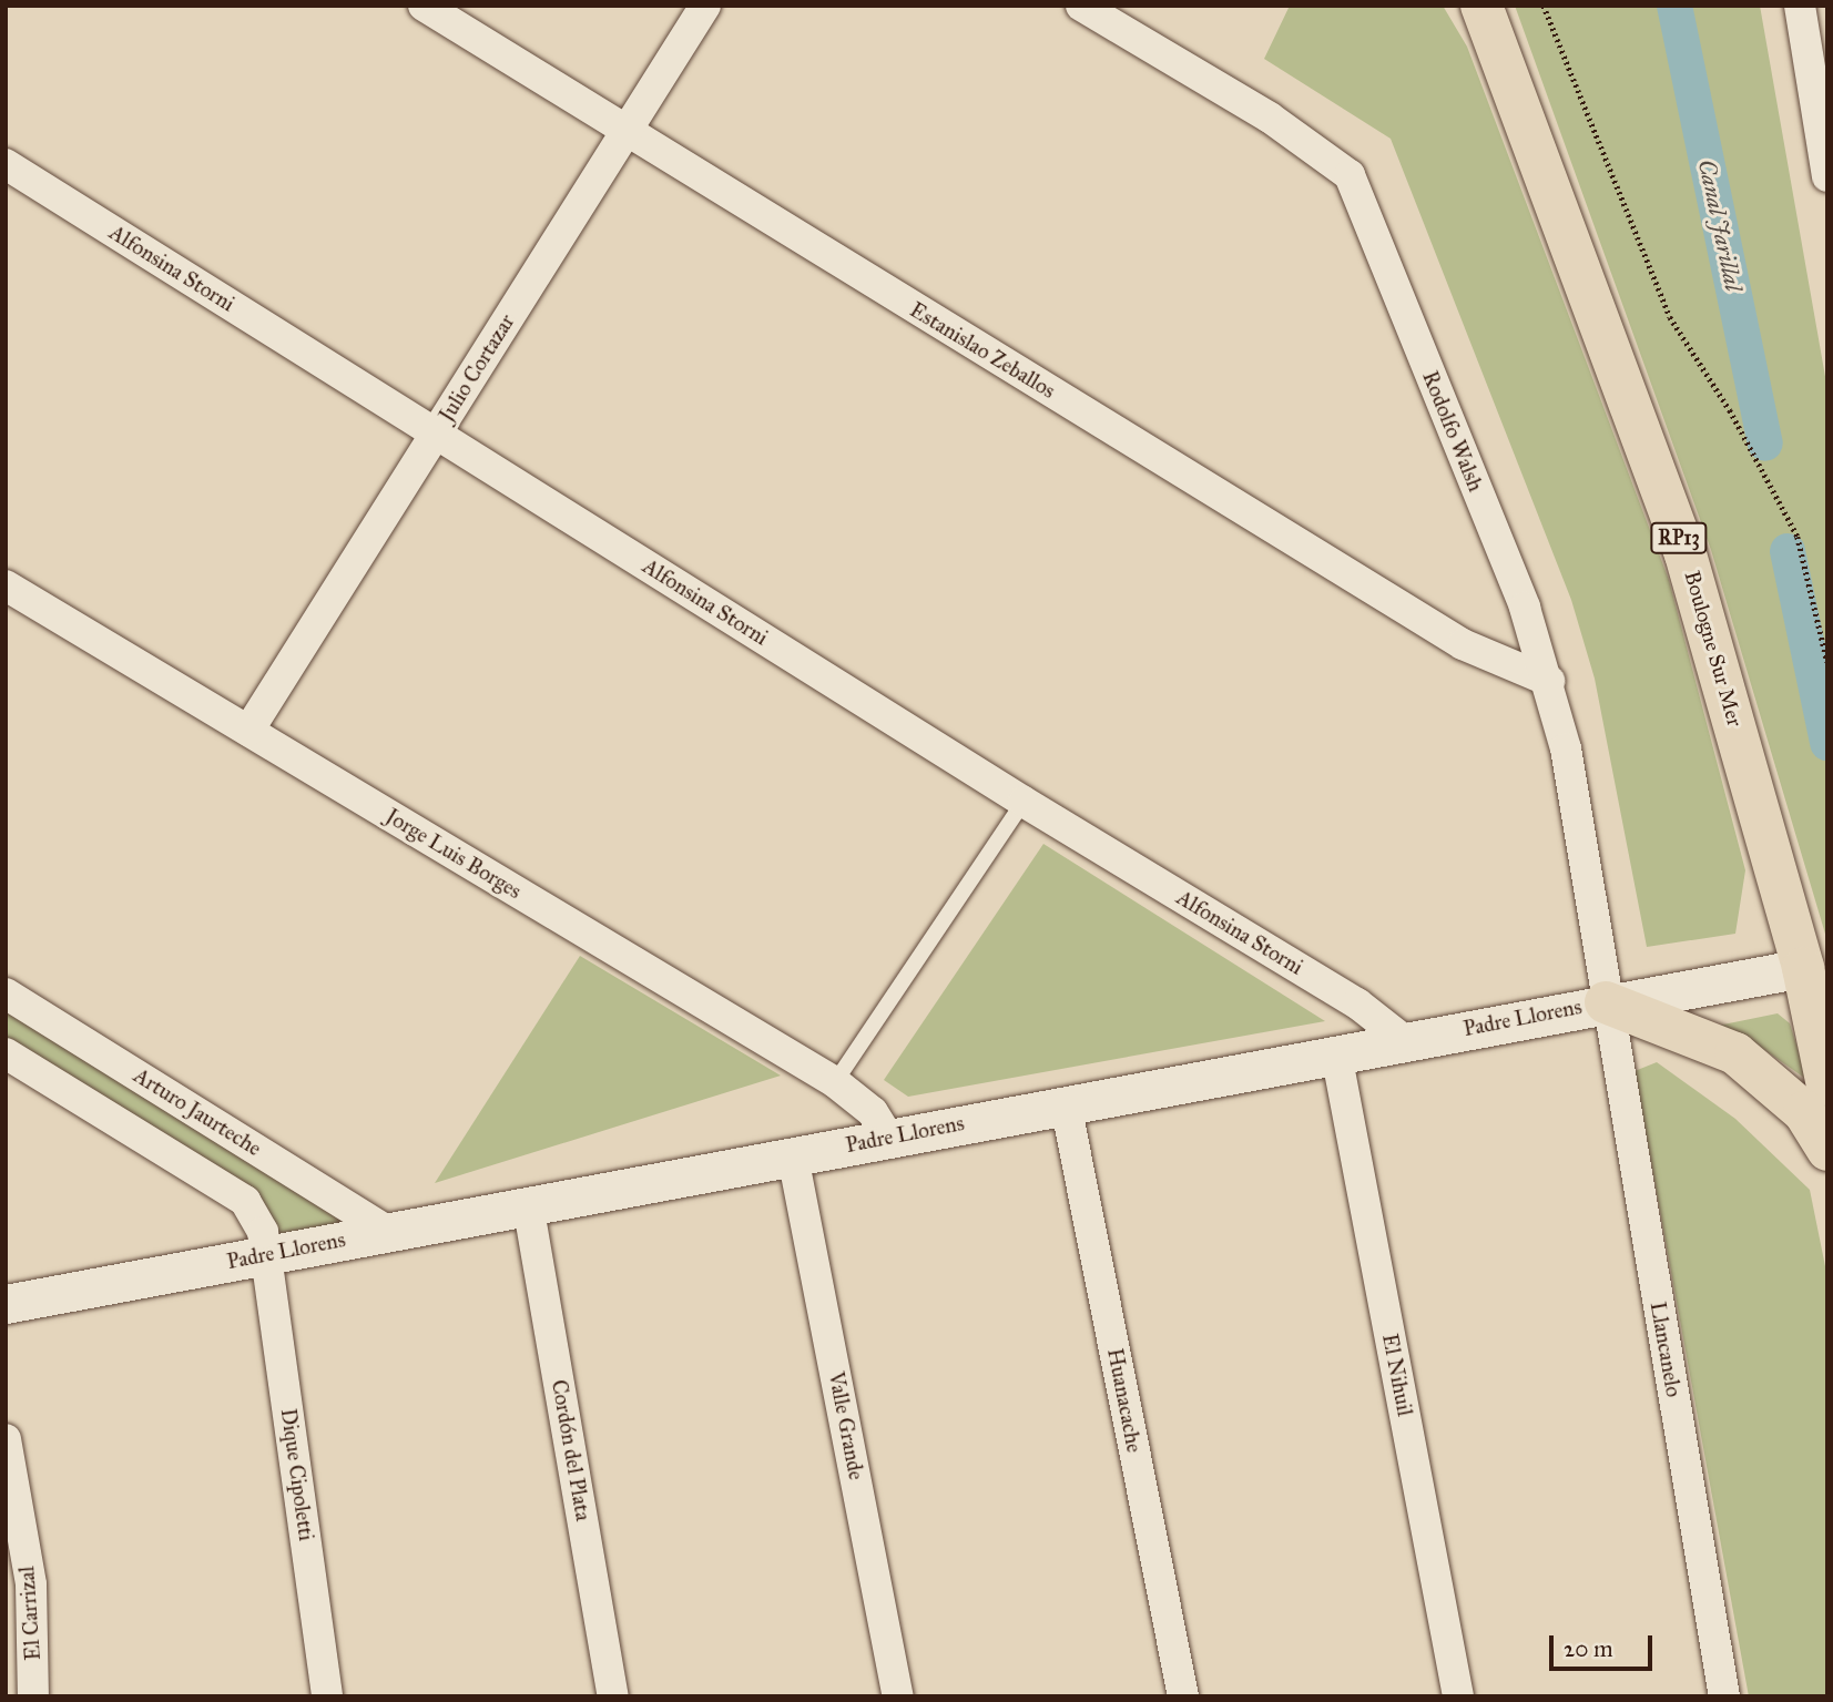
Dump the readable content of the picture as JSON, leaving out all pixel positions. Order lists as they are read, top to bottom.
{
  "streets": {
    "main road": ["RP13", "Boulogne Sur Mer"],
    "street": [
      "Alfonsina Storni",
      "Estanislao Zeballos",
      "Julio Cortazar",
      "Rodolfo Walsh",
      "Jorge Luis Borges",
      "Padre Llorens",
      "Arturo Jaurteche",
      "Llancanelo",
      "El Nihuil",
      "Huanacache",
      "Valle Grande",
      "Cordón del Plata",
      "Dique Cipoletti",
      "El Carrizal"
    ]
  },
  "crossings": [
    ["Alfonsina Storni", "Julio Cortazar"],
    ["Alfonsina Storni", "Padre Llorens"],
    ["Estanislao Zeballos", "Julio Cortazar"],
    ["Estanislao Zeballos", "Rodolfo Walsh"],
    ["Julio Cortazar", "Jorge Luis Borges"],
    ["Rodolfo Walsh", "Padre Llorens"],
    ["Rodolfo Walsh", "Llancanelo"],
    ["Boulogne Sur Mer", "Padre Llorens"],
    ["Jorge Luis Borges", "Padre Llorens"],
    ["Padre Llorens", "Arturo Jaurteche"],
    ["Padre Llorens", "Llancanelo"],
    ["Padre Llorens", "El Nihuil"],
    ["Padre Llorens", "Huanacache"],
    ["Padre Llorens", "Valle Grande"],
    ["Padre Llorens", "Cordón del Plata"],
    ["Padre Llorens", "Dique Cipoletti"]
  ],
  "water": ["Canal Jarillal"],
  "scale_bar": "20 m"
}
